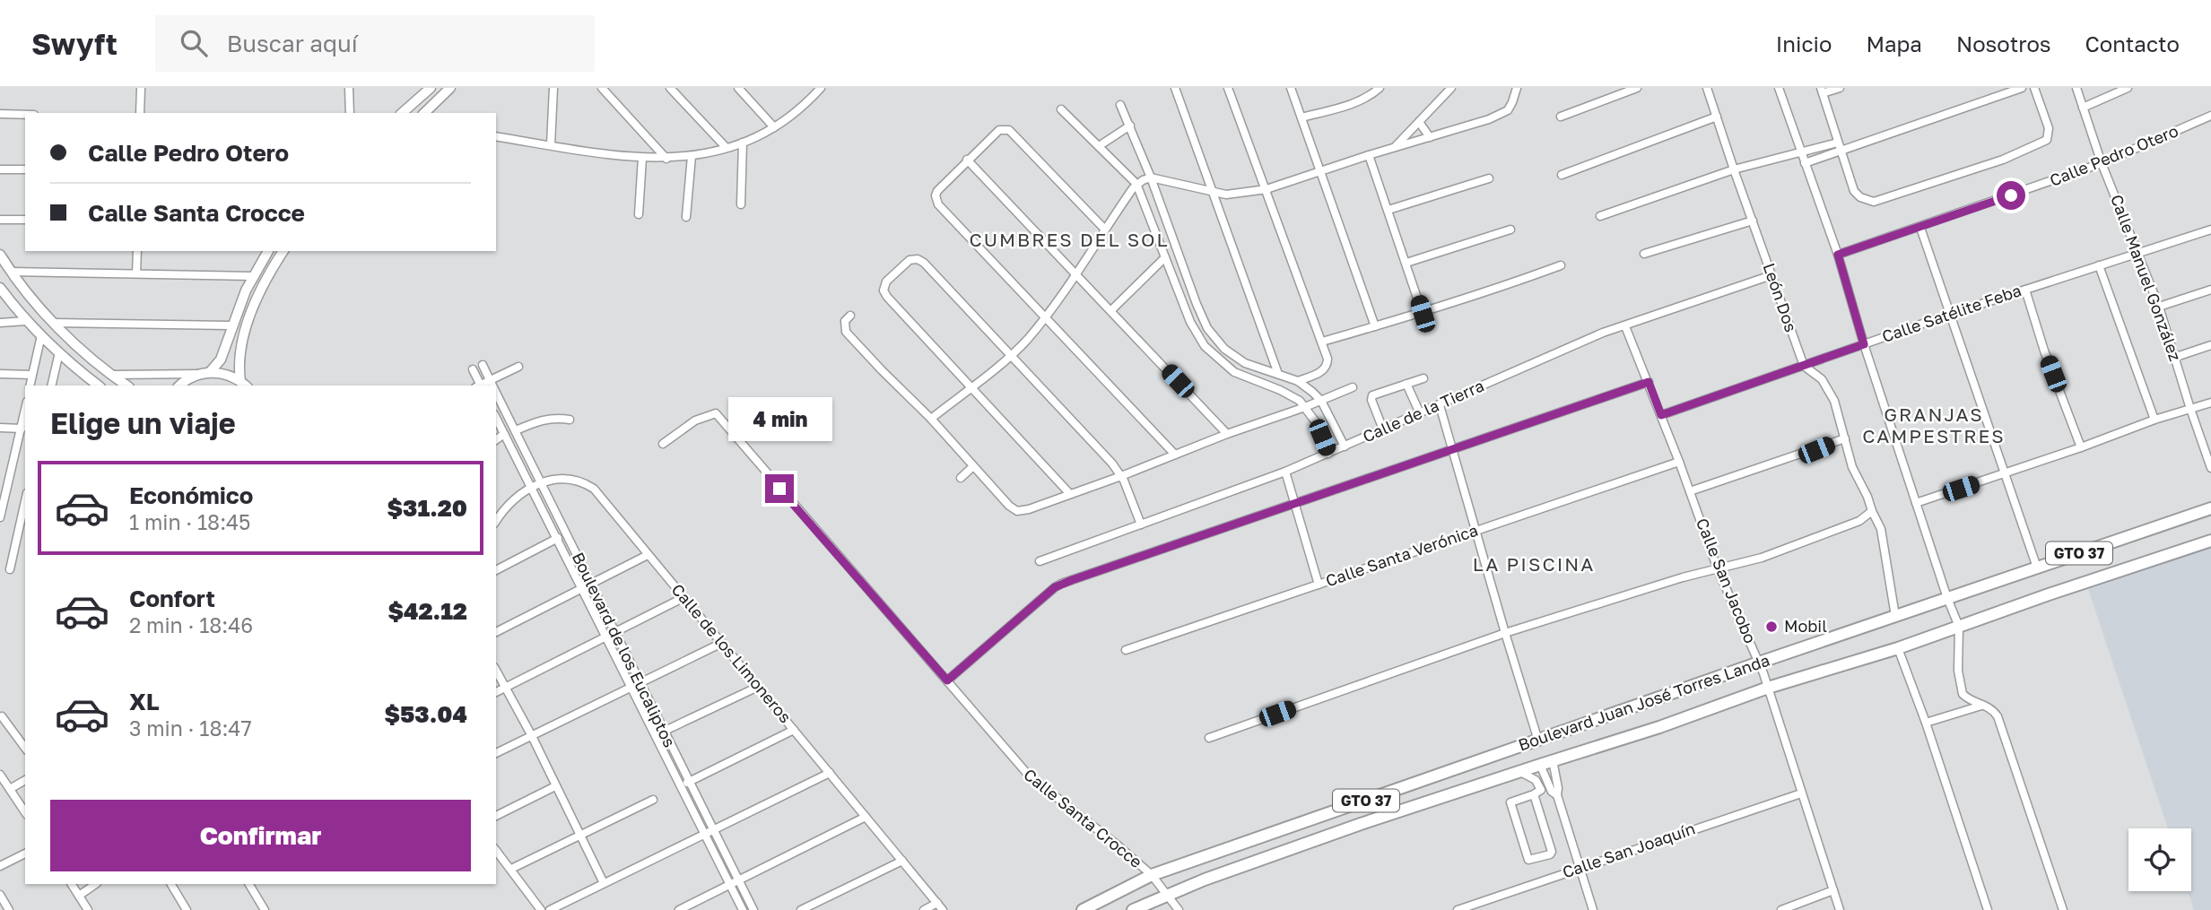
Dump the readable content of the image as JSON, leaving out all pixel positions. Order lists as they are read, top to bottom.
{
  "streets": {
    "main road": ["GTO 37", "Boulevard Juan José Torres Landa"],
    "street": [
      "Calle Pedro Otero",
      "Calle Manuel González",
      "León Dos",
      "Calle Satélite Feba",
      "Calle de la Tierra",
      "Calle Santa Verónica",
      "Calle San Jacobo",
      "Boulevard de los Eucaliptos",
      "Calle de los Limoneros",
      "Calle Santa Crocce",
      "Calle San Joaquín"
    ]
  },
  "crossings": [
    ["Calle Pedro Otero", "Calle Manuel González"],
    ["Calle Manuel González", "Calle Satélite Feba"],
    ["León Dos", "Calle Satélite Feba"],
    ["León Dos", "Calle de la Tierra"],
    ["León Dos", "Boulevard Juan José Torres Landa"],
    ["Calle Satélite Feba", "Calle San Jacobo"],
    ["Calle de la Tierra", "Calle San Jacobo"],
    ["Calle Santa Verónica", "Calle San Jacobo"],
    ["Calle San Jacobo", "Boulevard Juan José Torres Landa"],
    ["Calle San Jacobo", "Calle San Joaquín"],
    ["Boulevard de los Eucaliptos", "Calle de los Limoneros"],
    ["Boulevard Juan José Torres Landa", "Calle Santa Crocce"]
  ],
  "districts": ["CUMBRES DEL SOL", "GRANJAS CAMPESTRES", "LA PISCINA"],
  "places": ["Mobil"],
  "page": {
    "header": "Swyft",
    "search": "Buscar aquí",
    "nav": [
      "Inicio",
      "Mapa",
      "Nosotros",
      "Contacto"
    ],
    "banner": ["Calle Pedro Otero", "Calle Santa Crocce"],
    "heading": "Elige un viaje",
    "bubble": "4 min",
    "list": [
      {
        "name": "Económico",
        "note": "1 min · 18:45",
        "value": "$31.20"
      },
      {
        "name": "Confort",
        "note": "2 min · 18:46",
        "value": "$42.12"
      },
      {
        "name": "XL",
        "note": "3 min · 18:47",
        "value": "$53.04"
      }
    ],
    "buttons": "Confirmar"
  }
}
